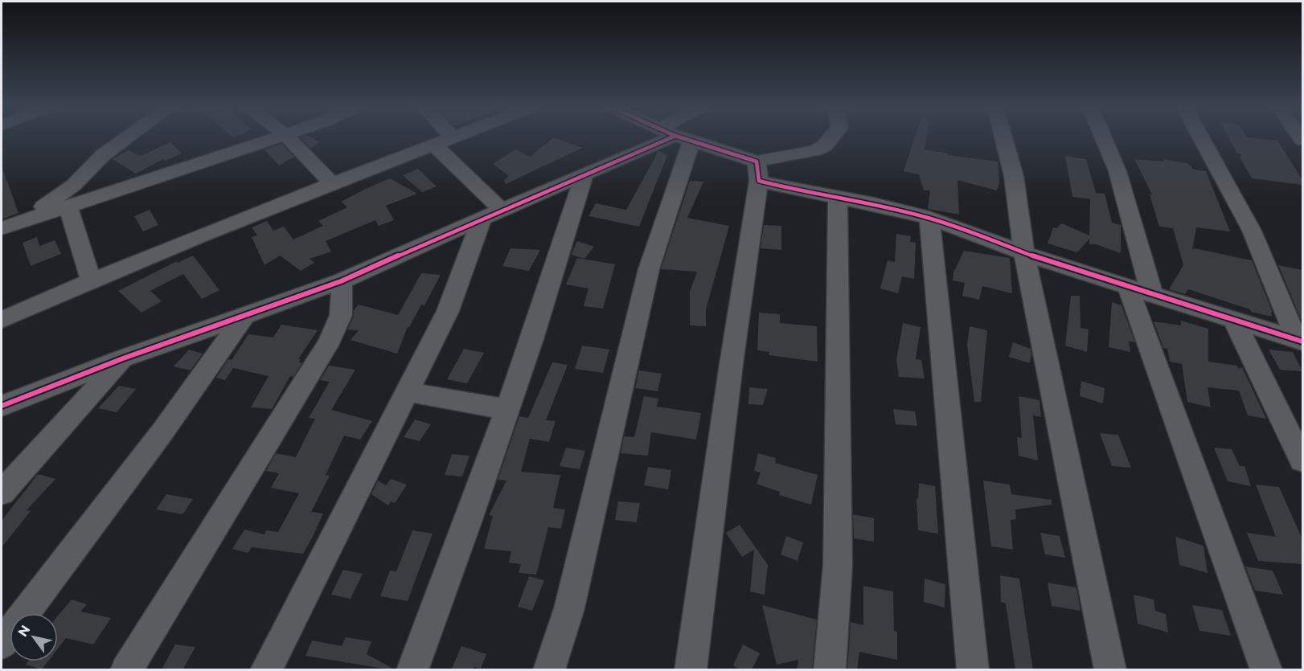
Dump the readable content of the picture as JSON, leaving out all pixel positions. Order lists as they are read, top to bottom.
{
  "north": "top left"
}
